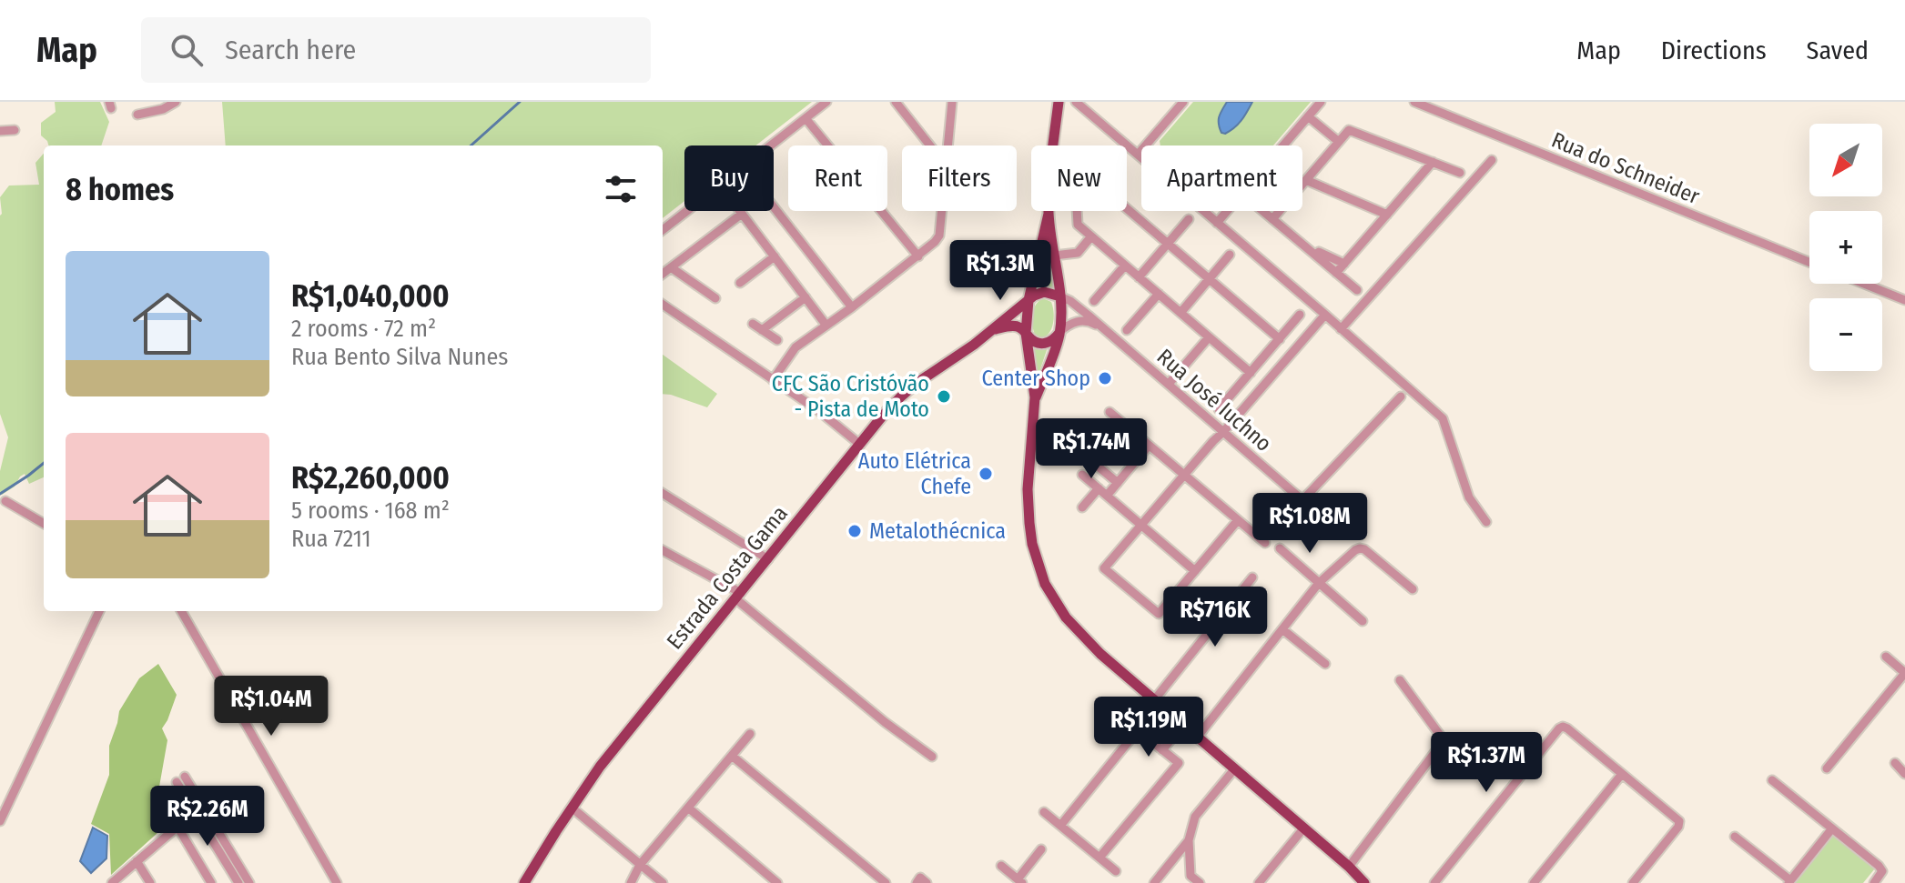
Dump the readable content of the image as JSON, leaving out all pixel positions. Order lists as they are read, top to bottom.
{
  "streets": {
    "main road": ["Estrada Costa Gama"],
    "street": ["Rua do Schneider", "Rua José Iuchno"]
  },
  "crossings": [
    ["Rua José Iuchno", "Estrada Costa Gama"]
  ],
  "places": [
    "Center Shop",
    "CFC São Cristóvão - Pista de Moto",
    "Auto Elétrica Chefe",
    "Metalothécnica"
  ],
  "north": "bottom left",
  "page": {
    "header": "Map",
    "search": "Search here",
    "nav": ["Map", "Directions", "Saved"],
    "map_buttons": ["+", "−"],
    "chip": [
      "Buy",
      "Rent",
      "Filters",
      "New",
      "Apartment"
    ],
    "heading": "8 homes",
    "list": [
      {
        "name": "R$1,040,000",
        "note": "2 rooms · 72 m² · Rua Bento Silva Nunes"
      },
      {
        "name": "R$2,260,000",
        "note": "5 rooms · 168 m² · Rua 7211"
      }
    ],
    "price": [
      "R$1.3M",
      "R$1.74M",
      "R$1.08M",
      "R$716K",
      "R$1.04M",
      "R$1.19M",
      "R$1.37M",
      "R$2.26M"
    ]
  }
}
